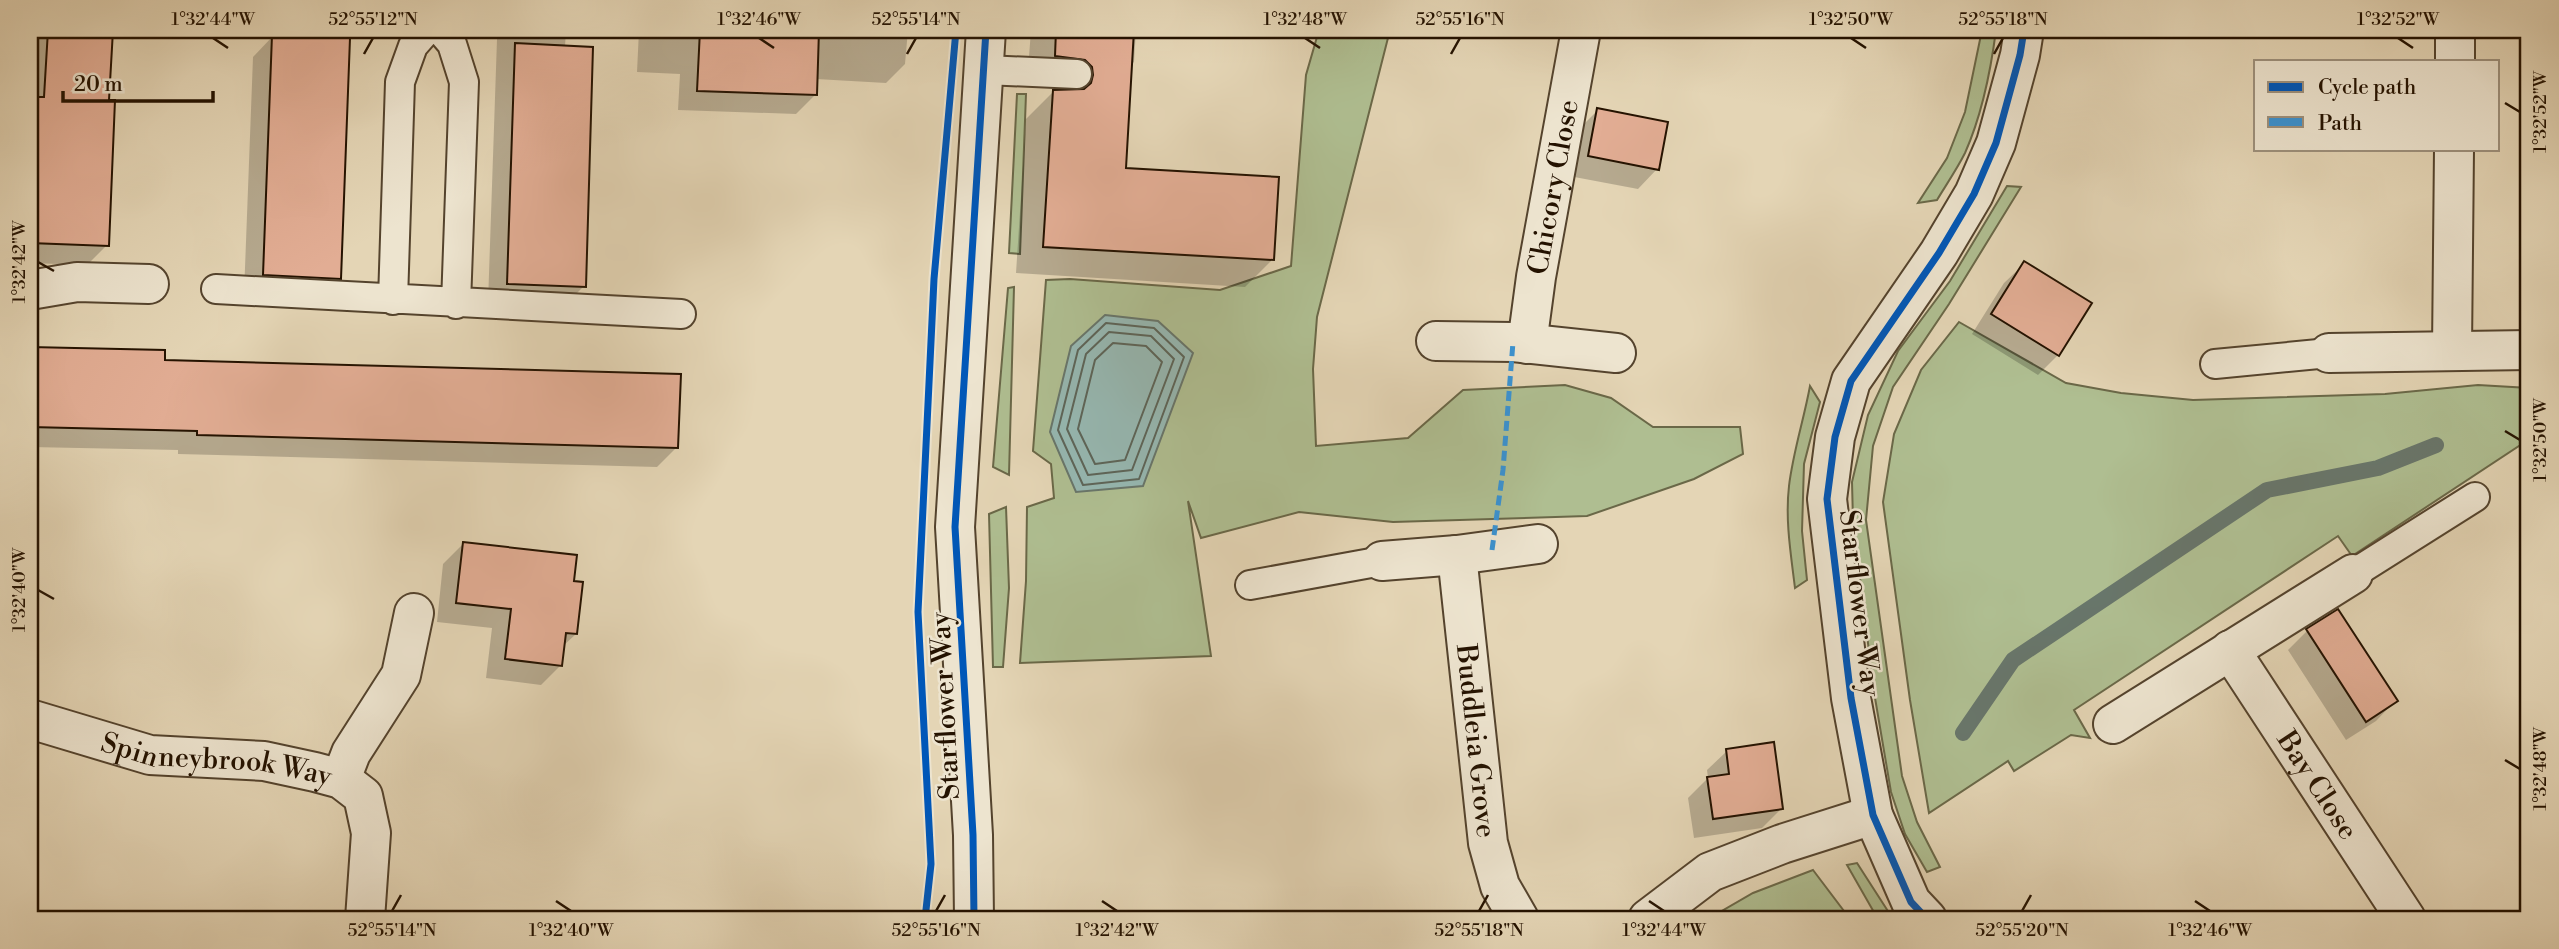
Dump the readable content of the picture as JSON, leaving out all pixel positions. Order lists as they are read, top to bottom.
{
  "streets": {
    "street": [
      "Chicory Close",
      "Starflower Way",
      "Buddleia Grove",
      "Spinneybrook Way",
      "Bay Close"
    ]
  },
  "legend": ["Cycle path", "Path"],
  "scale_bar": "20 m",
  "coordinates": [
    "1°32'44\"W",
    "52°55'12\"N",
    "1°32'46\"W",
    "52°55'14\"N",
    "1°32'48\"W",
    "52°55'16\"N",
    "1°32'50\"W",
    "52°55'18\"N",
    "1°32'52\"W",
    "1°32'42\"W",
    "1°32'40\"W",
    "52°55'20\"N"
  ]
}
